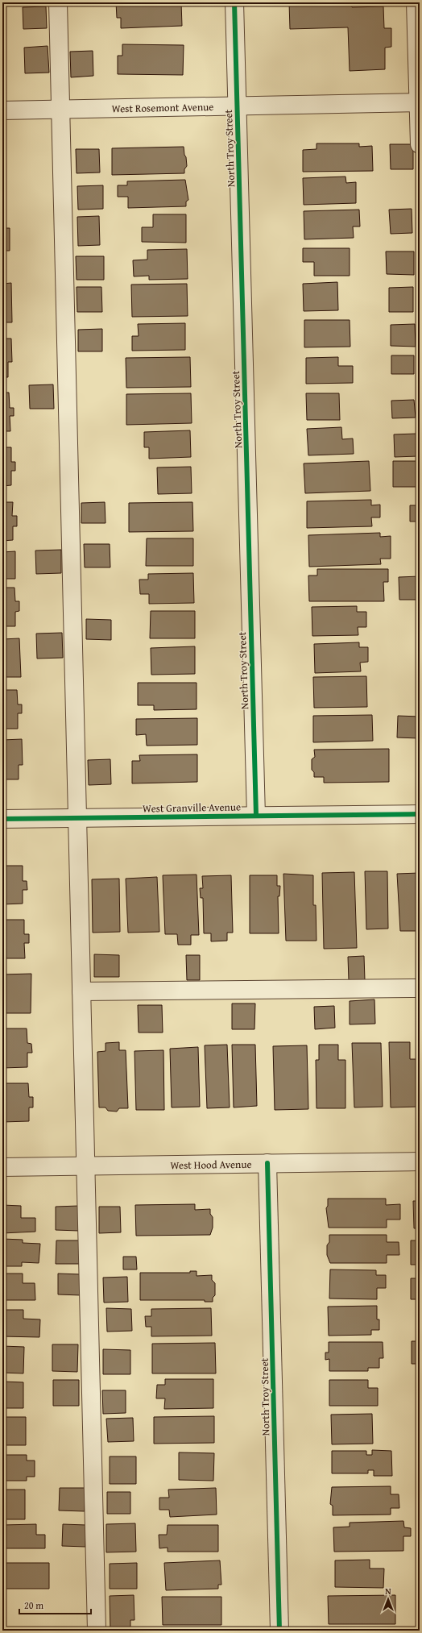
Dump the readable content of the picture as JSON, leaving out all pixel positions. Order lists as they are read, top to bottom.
{
  "streets": {
    "street": [
      "West Rosemont Avenue",
      "North Troy Street",
      "West Granville Avenue",
      "West Hood Avenue"
    ]
  },
  "crossings": [
    ["West Rosemont Avenue", "North Troy Street"],
    ["North Troy Street", "West Granville Avenue"],
    ["North Troy Street", "West Hood Avenue"]
  ],
  "scale_bar": "20 m",
  "north": "top"
}
